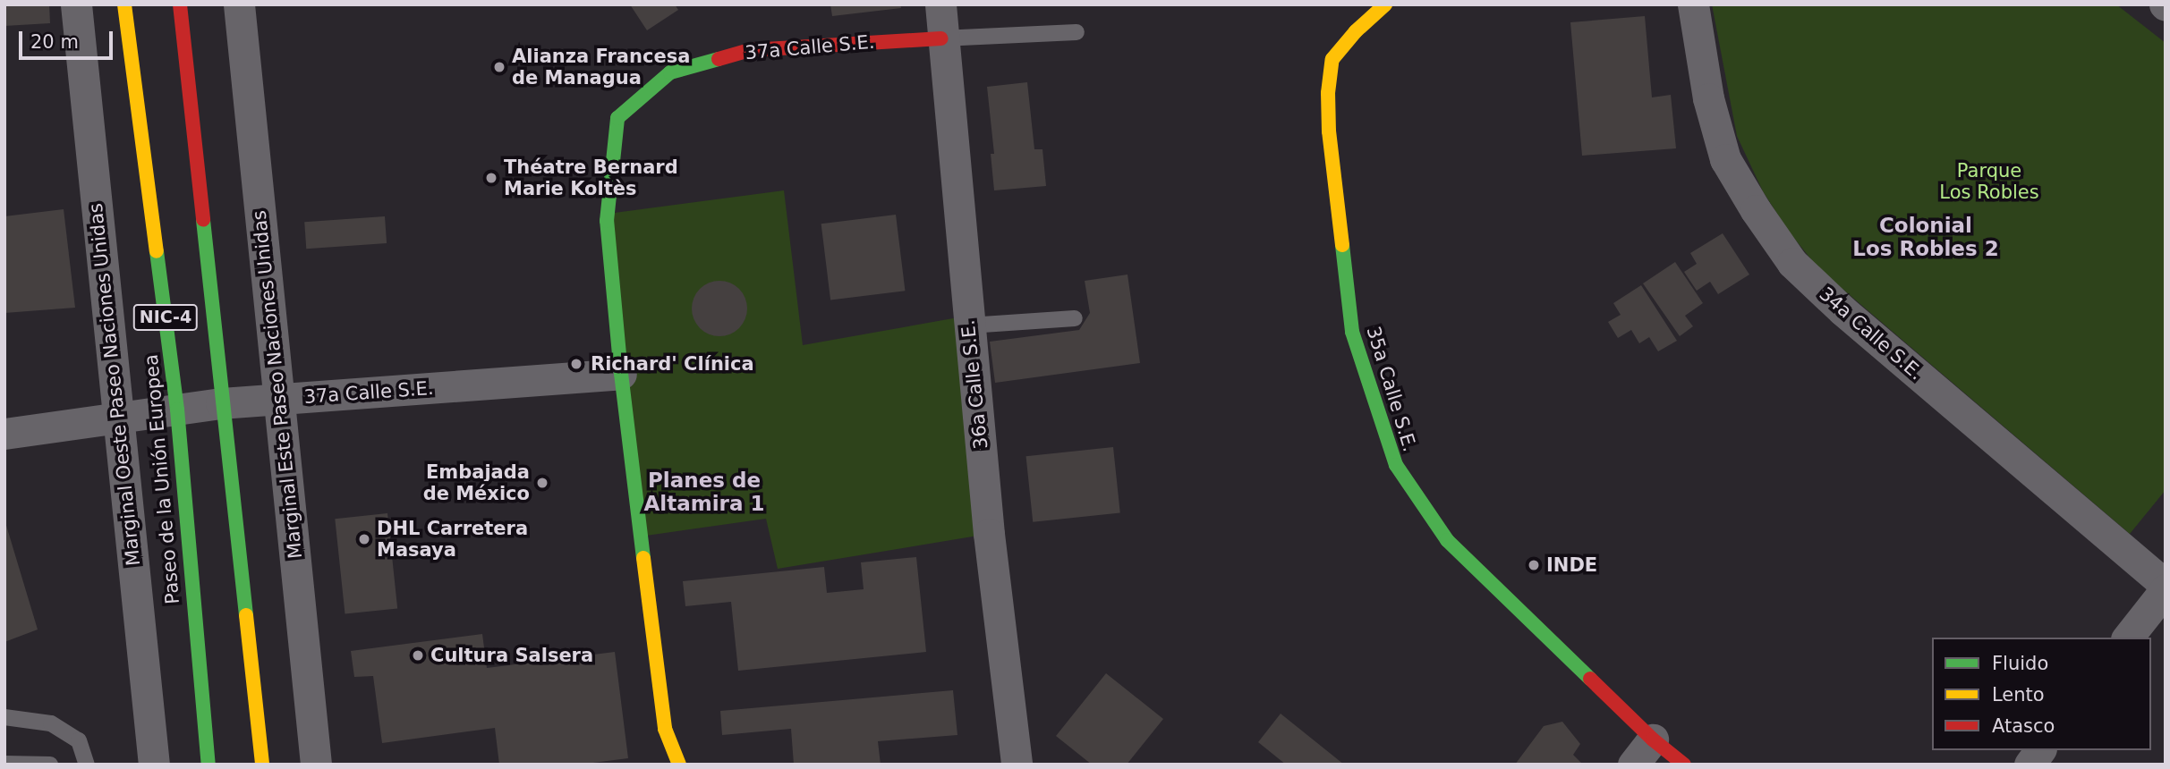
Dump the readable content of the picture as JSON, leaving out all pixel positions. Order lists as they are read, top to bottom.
{
  "streets": {
    "main road": [
      "37a Calle S.E.",
      "NIC-4",
      "35a Calle S.E.",
      "Paseo de la Unión Europea"
    ],
    "street": [
      "34a Calle S.E.",
      "Marginal Oeste Paseo Naciones Unidas",
      "Marginal Este Paseo Naciones Unidas",
      "36a Calle S.E."
    ]
  },
  "crossings": [
    ["37a Calle S.E.", "NIC-4"],
    ["37a Calle S.E.", "Marginal Oeste Paseo Naciones Unidas"],
    ["37a Calle S.E.", "Marginal Este Paseo Naciones Unidas"],
    ["37a Calle S.E.", "36a Calle S.E."],
    ["37a Calle S.E.", "Paseo de la Unión Europea"]
  ],
  "districts": ["Colonial Los Robles 2", "Planes de Altamira 1"],
  "parks": ["Parque Los Robles"],
  "places": [
    "Alianza Francesa de Managua",
    "Théatre Bernard Marie Koltès",
    "Richard' Clínica",
    "Embajada de México",
    "DHL Carretera Masaya",
    "INDE",
    "Cultura Salsera"
  ],
  "legend": ["Fluido", "Lento", "Atasco"],
  "scale_bar": "20 m"
}
